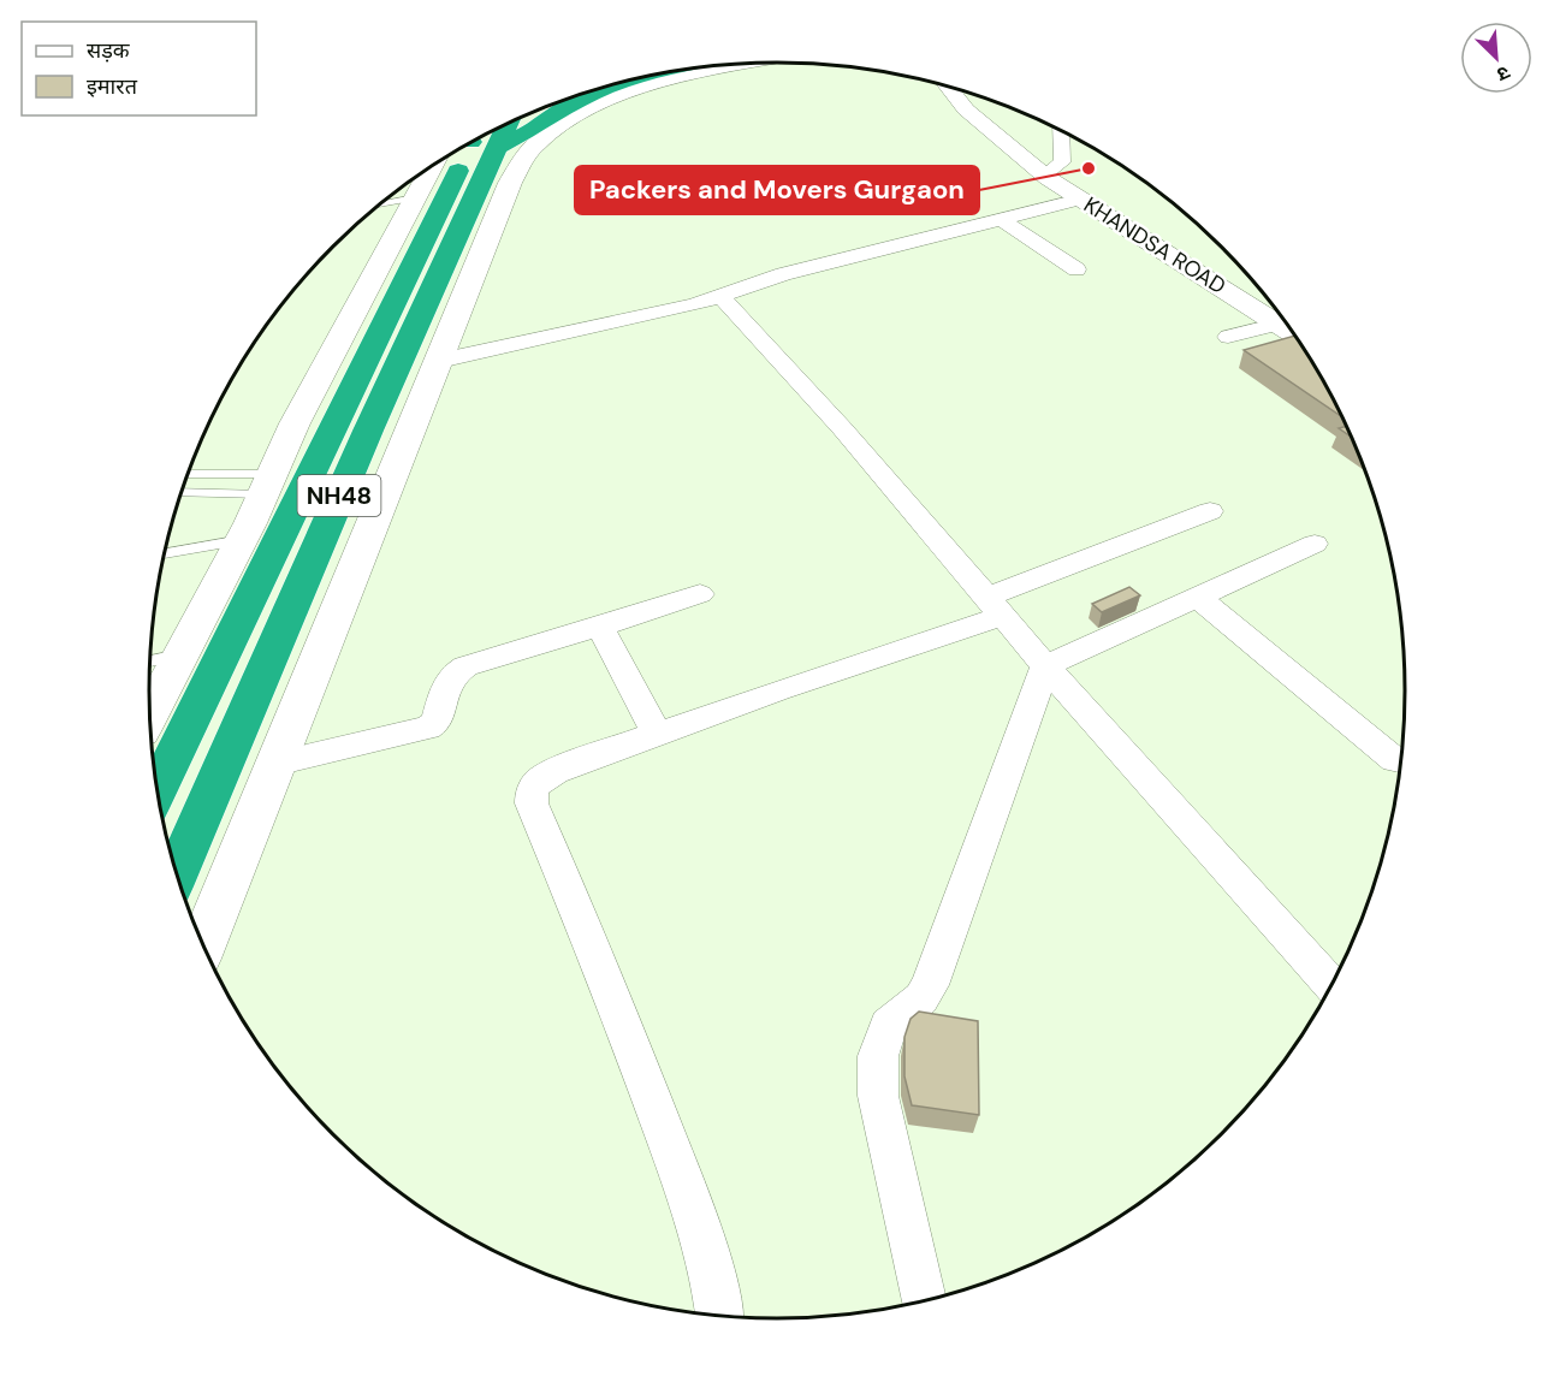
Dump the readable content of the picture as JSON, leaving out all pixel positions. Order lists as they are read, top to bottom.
{
  "streets": {
    "highway": ["NH48"],
    "street": ["KHANDSA ROAD"]
  },
  "places": ["Packers and Movers Gurgaon"],
  "legend": ["सड़क", "इमारत"],
  "north": "bottom right"
}
